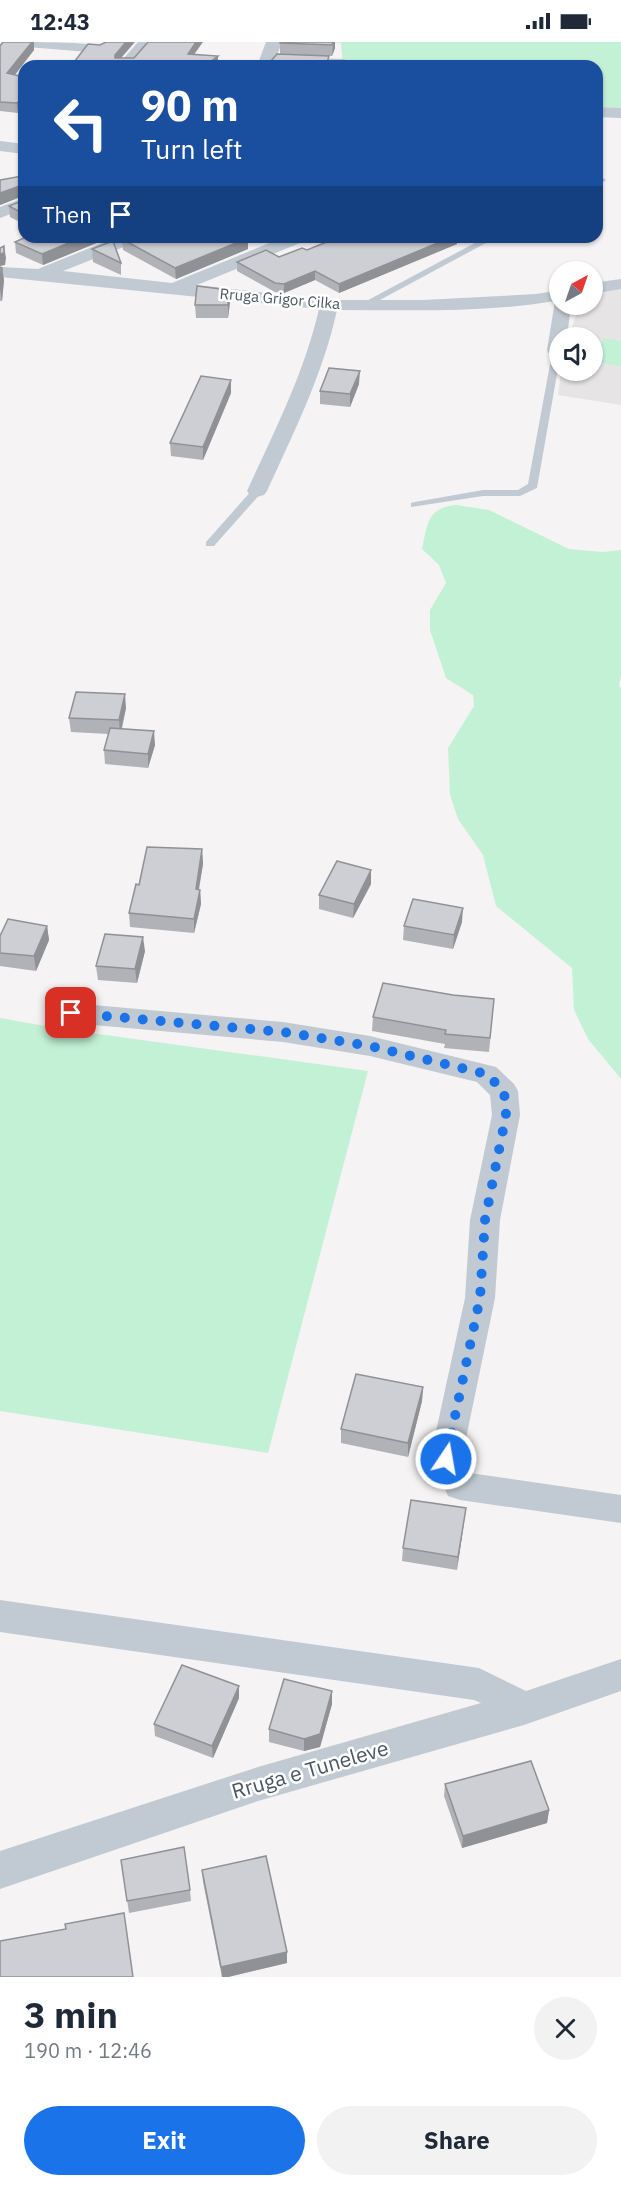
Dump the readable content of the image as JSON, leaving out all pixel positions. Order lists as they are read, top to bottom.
{
  "streets": {
    "street": ["Rruga Grigor Cilka", "Rruga e Tuneleve"]
  },
  "north": "top right",
  "page": {
    "status": "12:43",
    "turn": ["90 m", "Turn left"],
    "then": "Then",
    "heading": ["3 min", "190 m · 12:46"],
    "buttons": ["Exit", "Share"]
  }
}
